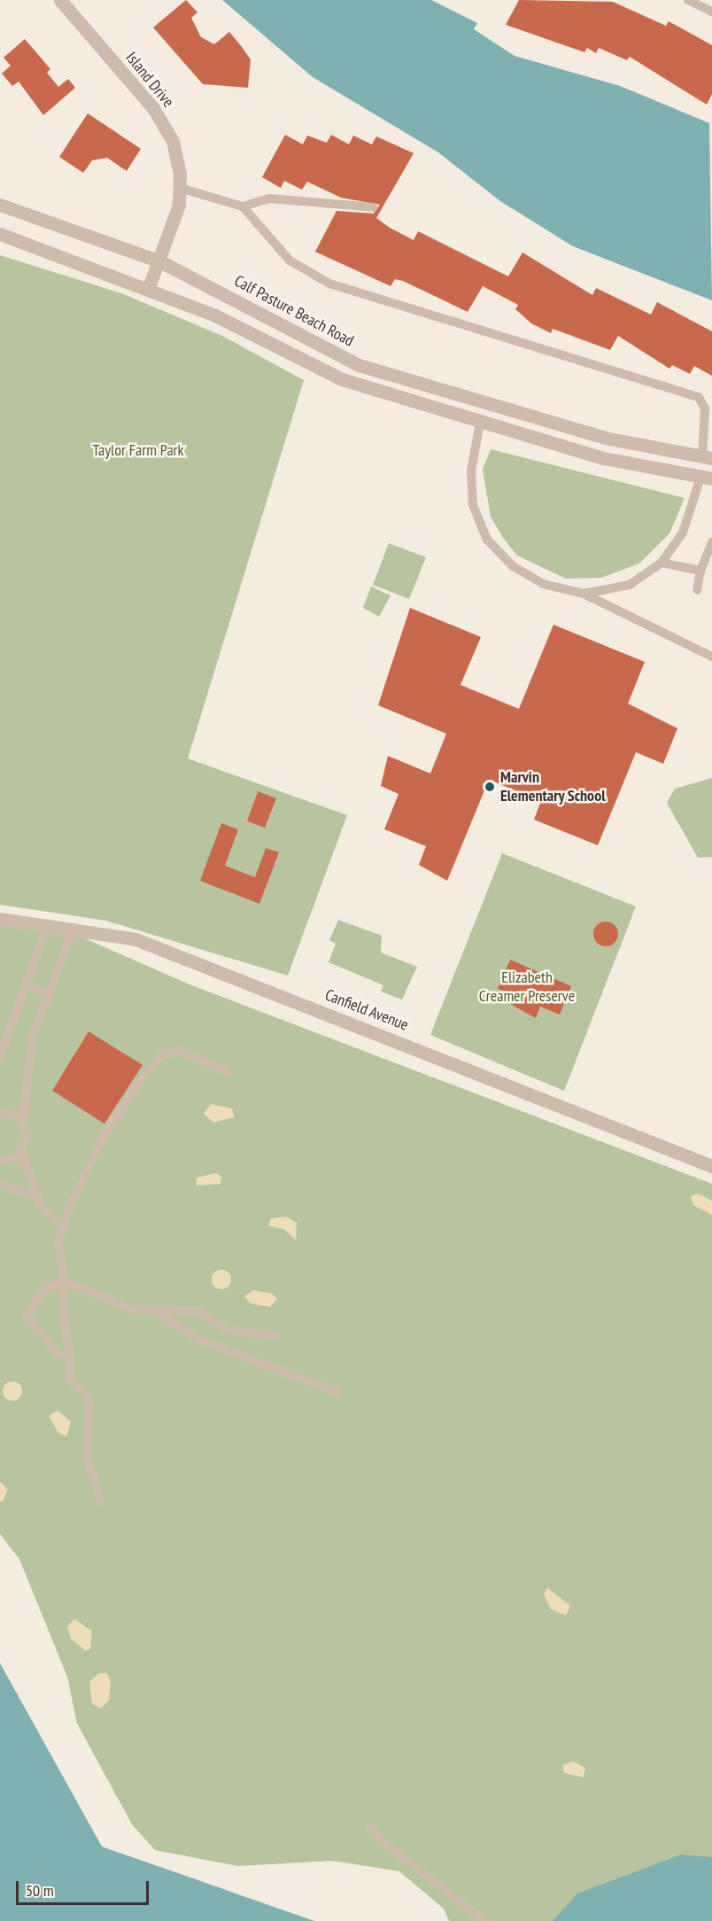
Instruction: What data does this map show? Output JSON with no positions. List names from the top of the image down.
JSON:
{
  "streets": {
    "street": ["Island Drive", "Calf Pasture Beach Road", "Canfield Avenue"]
  },
  "crossings": [
    ["Island Drive", "Calf Pasture Beach Road"]
  ],
  "parks": ["Taylor Farm Park", "Elizabeth Creamer Preserve"],
  "places": ["Marvin Elementary School"],
  "scale_bar": "50 m"
}
